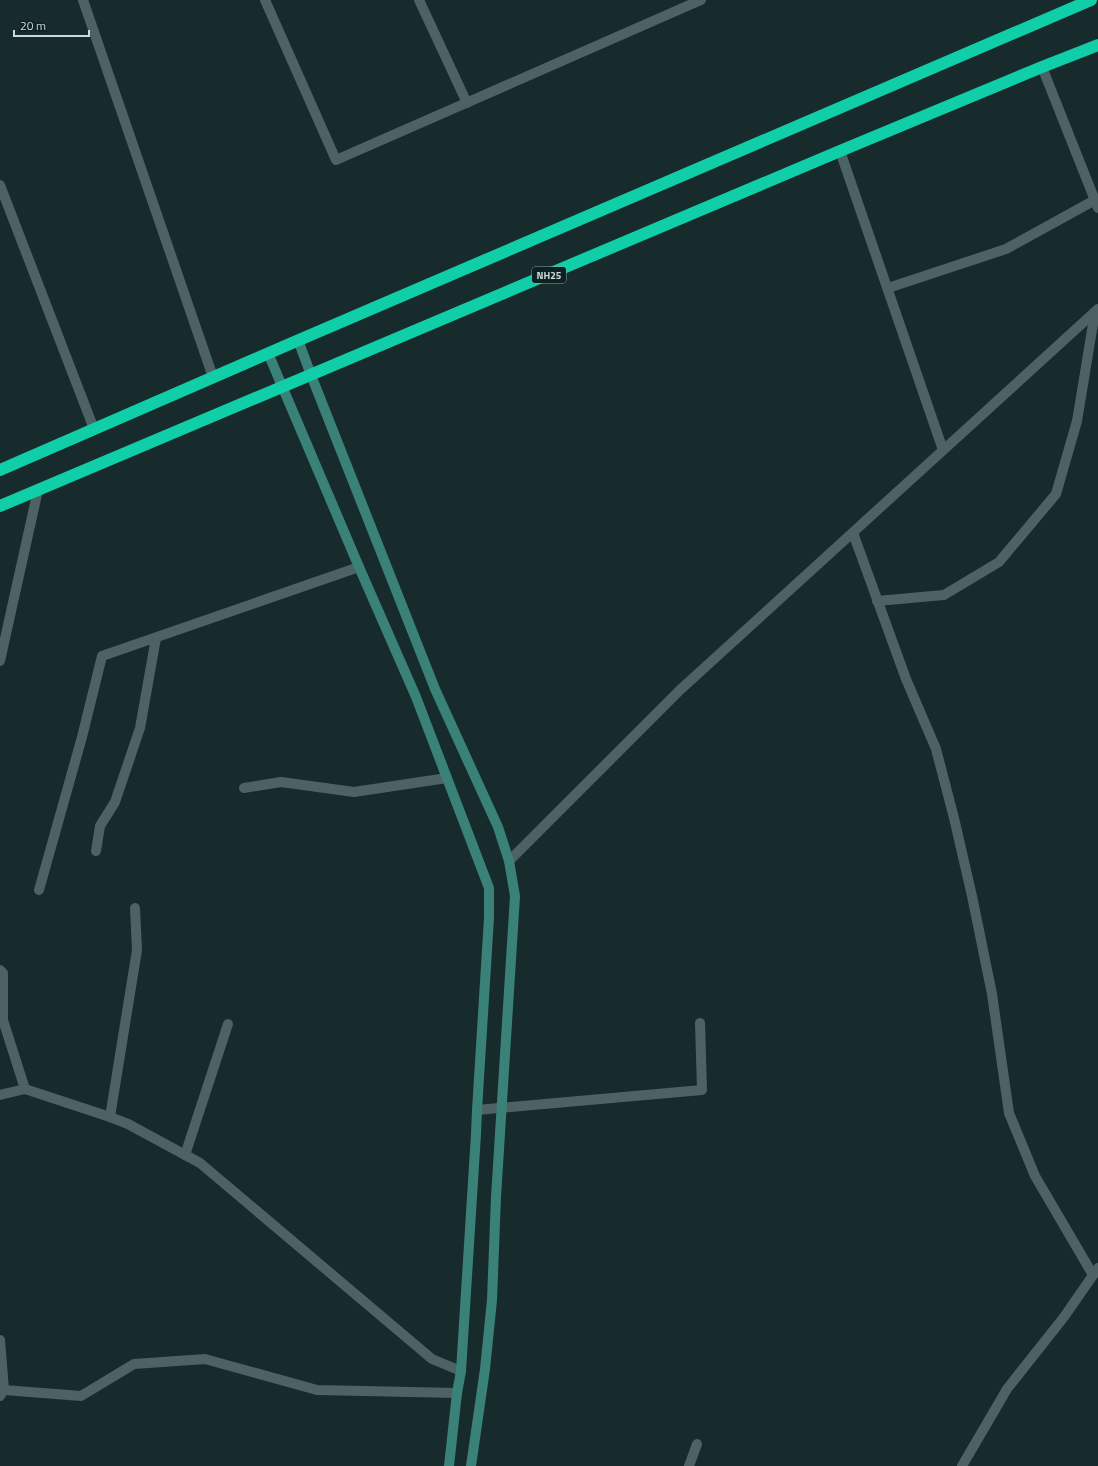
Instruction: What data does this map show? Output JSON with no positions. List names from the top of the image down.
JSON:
{
  "streets": {
    "highway": ["NH25"]
  },
  "scale_bar": "20 m"
}
